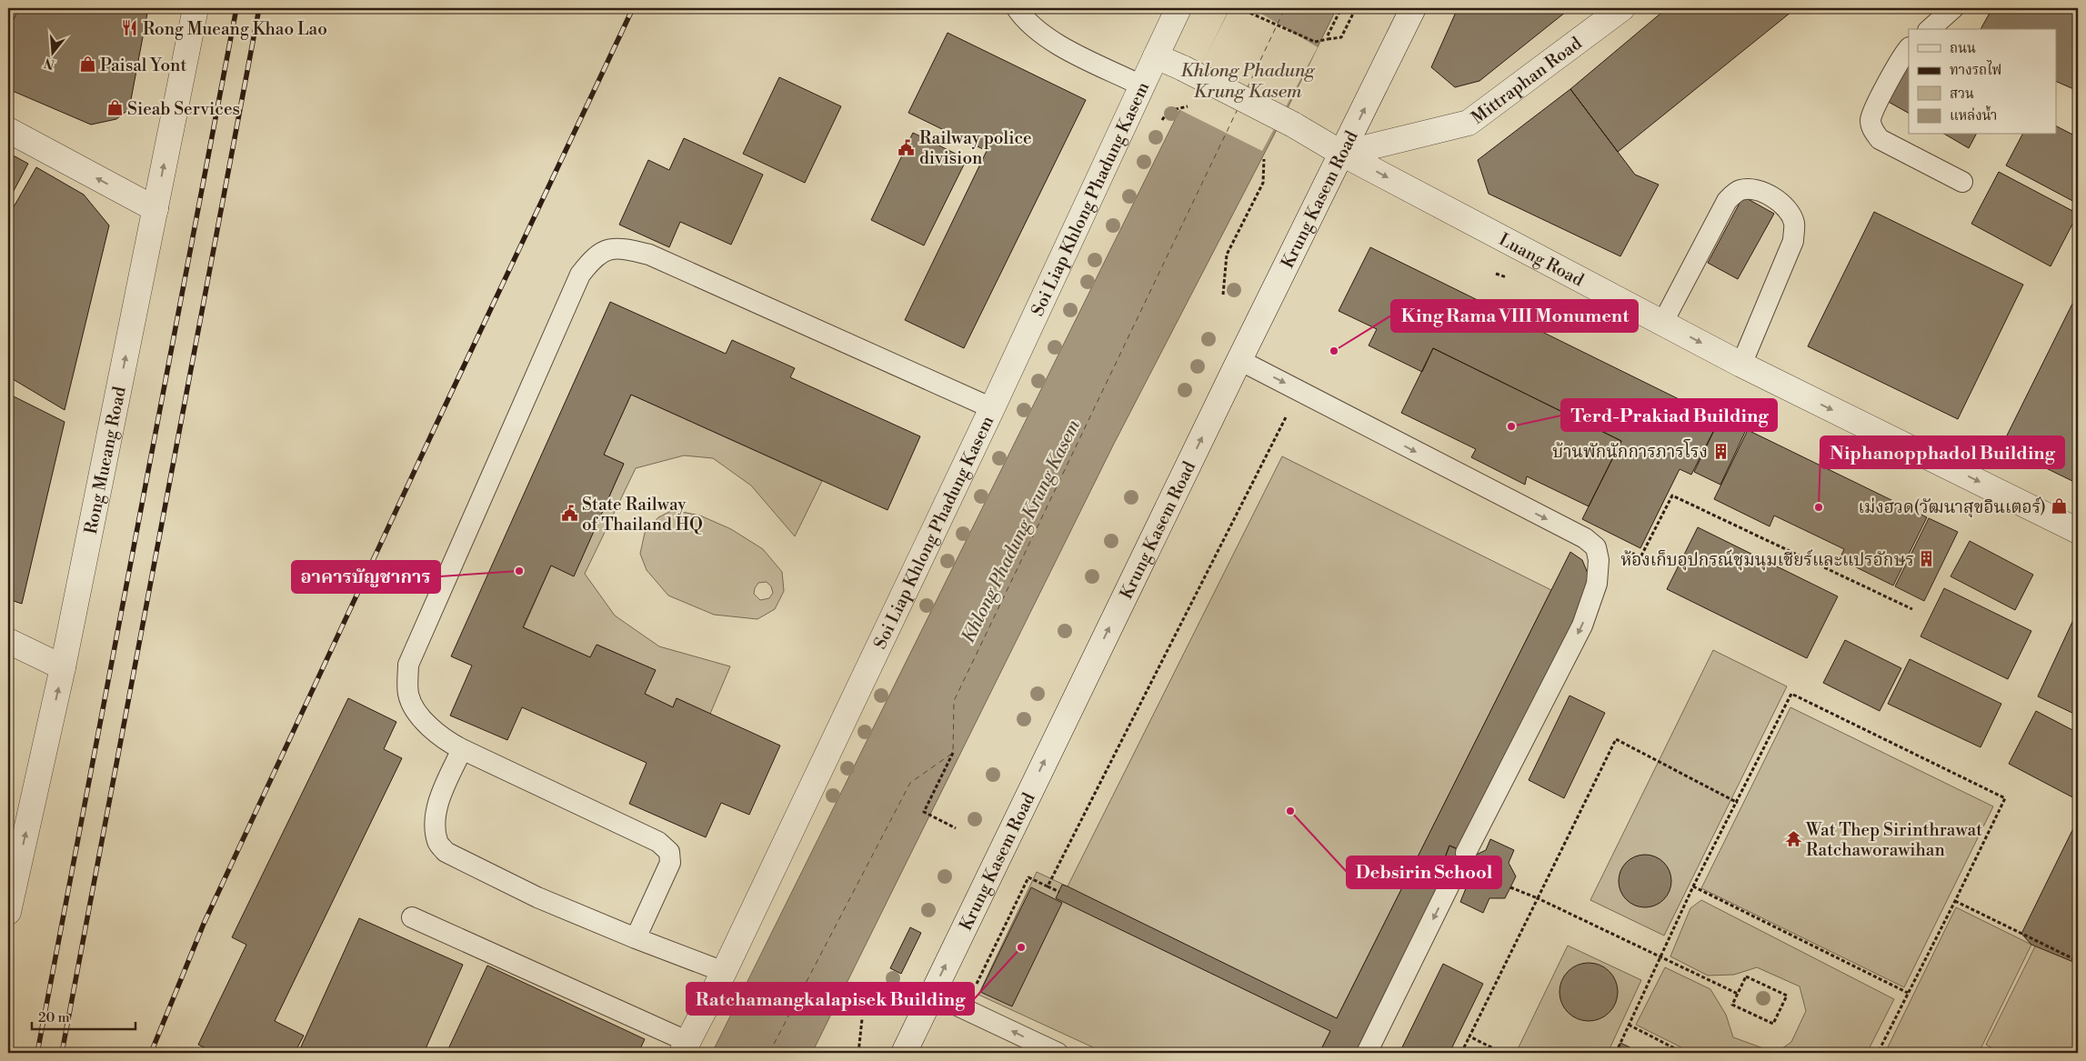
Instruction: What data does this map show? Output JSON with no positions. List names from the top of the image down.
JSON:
{
  "streets": {
    "street": [
      "Mittraphan Road",
      "Soi Liap Khlong Phadung Kasem",
      "Krung Kasem Road",
      "Luang Road",
      "Rong Mueang Road"
    ]
  },
  "crossings": [
    ["Mittraphan Road", "Krung Kasem Road"],
    ["Mittraphan Road", "Luang Road"],
    ["Soi Liap Khlong Phadung Kasem", "Luang Road"],
    ["Krung Kasem Road", "Luang Road"]
  ],
  "one_way": ["Krung Kasem Road", "Luang Road", "Rong Mueang Road"],
  "water": ["Khlong Phadung Krung Kasem"],
  "places": {
    "restaurant": ["Rong Mueang Khao Lao"],
    "shop": ["Paisal Yont", "Sieab Services", "เม่งฮวด(วัฒนาสุขอินเตอร์)"],
    "public building": ["Railway police division", "State Railway of Thailand HQ"],
    "other": [
      "King Rama VIII Monument",
      "Terd-Prakiad Building",
      "Niphanopphadol Building",
      "อาคารบัญชาการ",
      "Debsirin School",
      "Ratchamangkalapisek Building"
    ],
    "building": ["บ้านพักนักการภารโรง", "ห้องเก็บอุปกรณ์ชุมนุมเชียร์และแปรอักษร"],
    "temple": ["Wat Thep Sirinthrawat Ratchaworawihan"]
  },
  "legend": [
    "ถนน",
    "ทางรถไฟ",
    "สวน",
    "แหล่งน้ำ"
  ],
  "scale_bar": "20 m",
  "north": "bottom"
}
